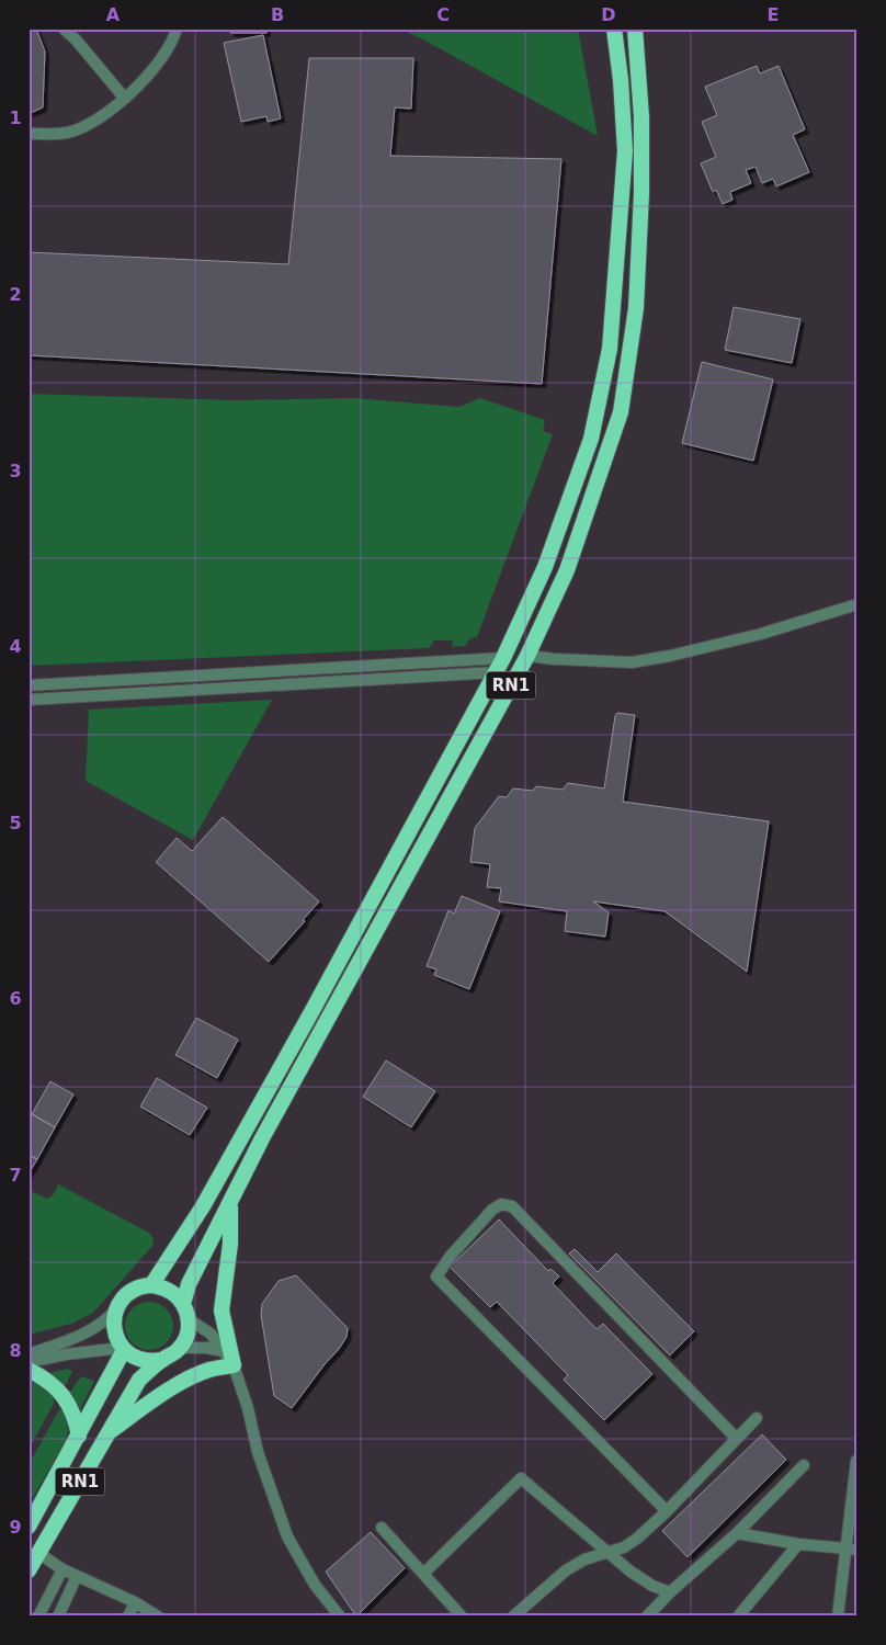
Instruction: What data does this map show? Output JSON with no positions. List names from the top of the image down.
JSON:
{
  "streets": {
    "highway": ["RN1"]
  },
  "grid": {
    "columns": [
      "A",
      "B",
      "C",
      "D",
      "E"
    ],
    "rows": [
      "1",
      "2",
      "3",
      "4",
      "5",
      "6",
      "7",
      "8",
      "9"
    ]
  }
}
